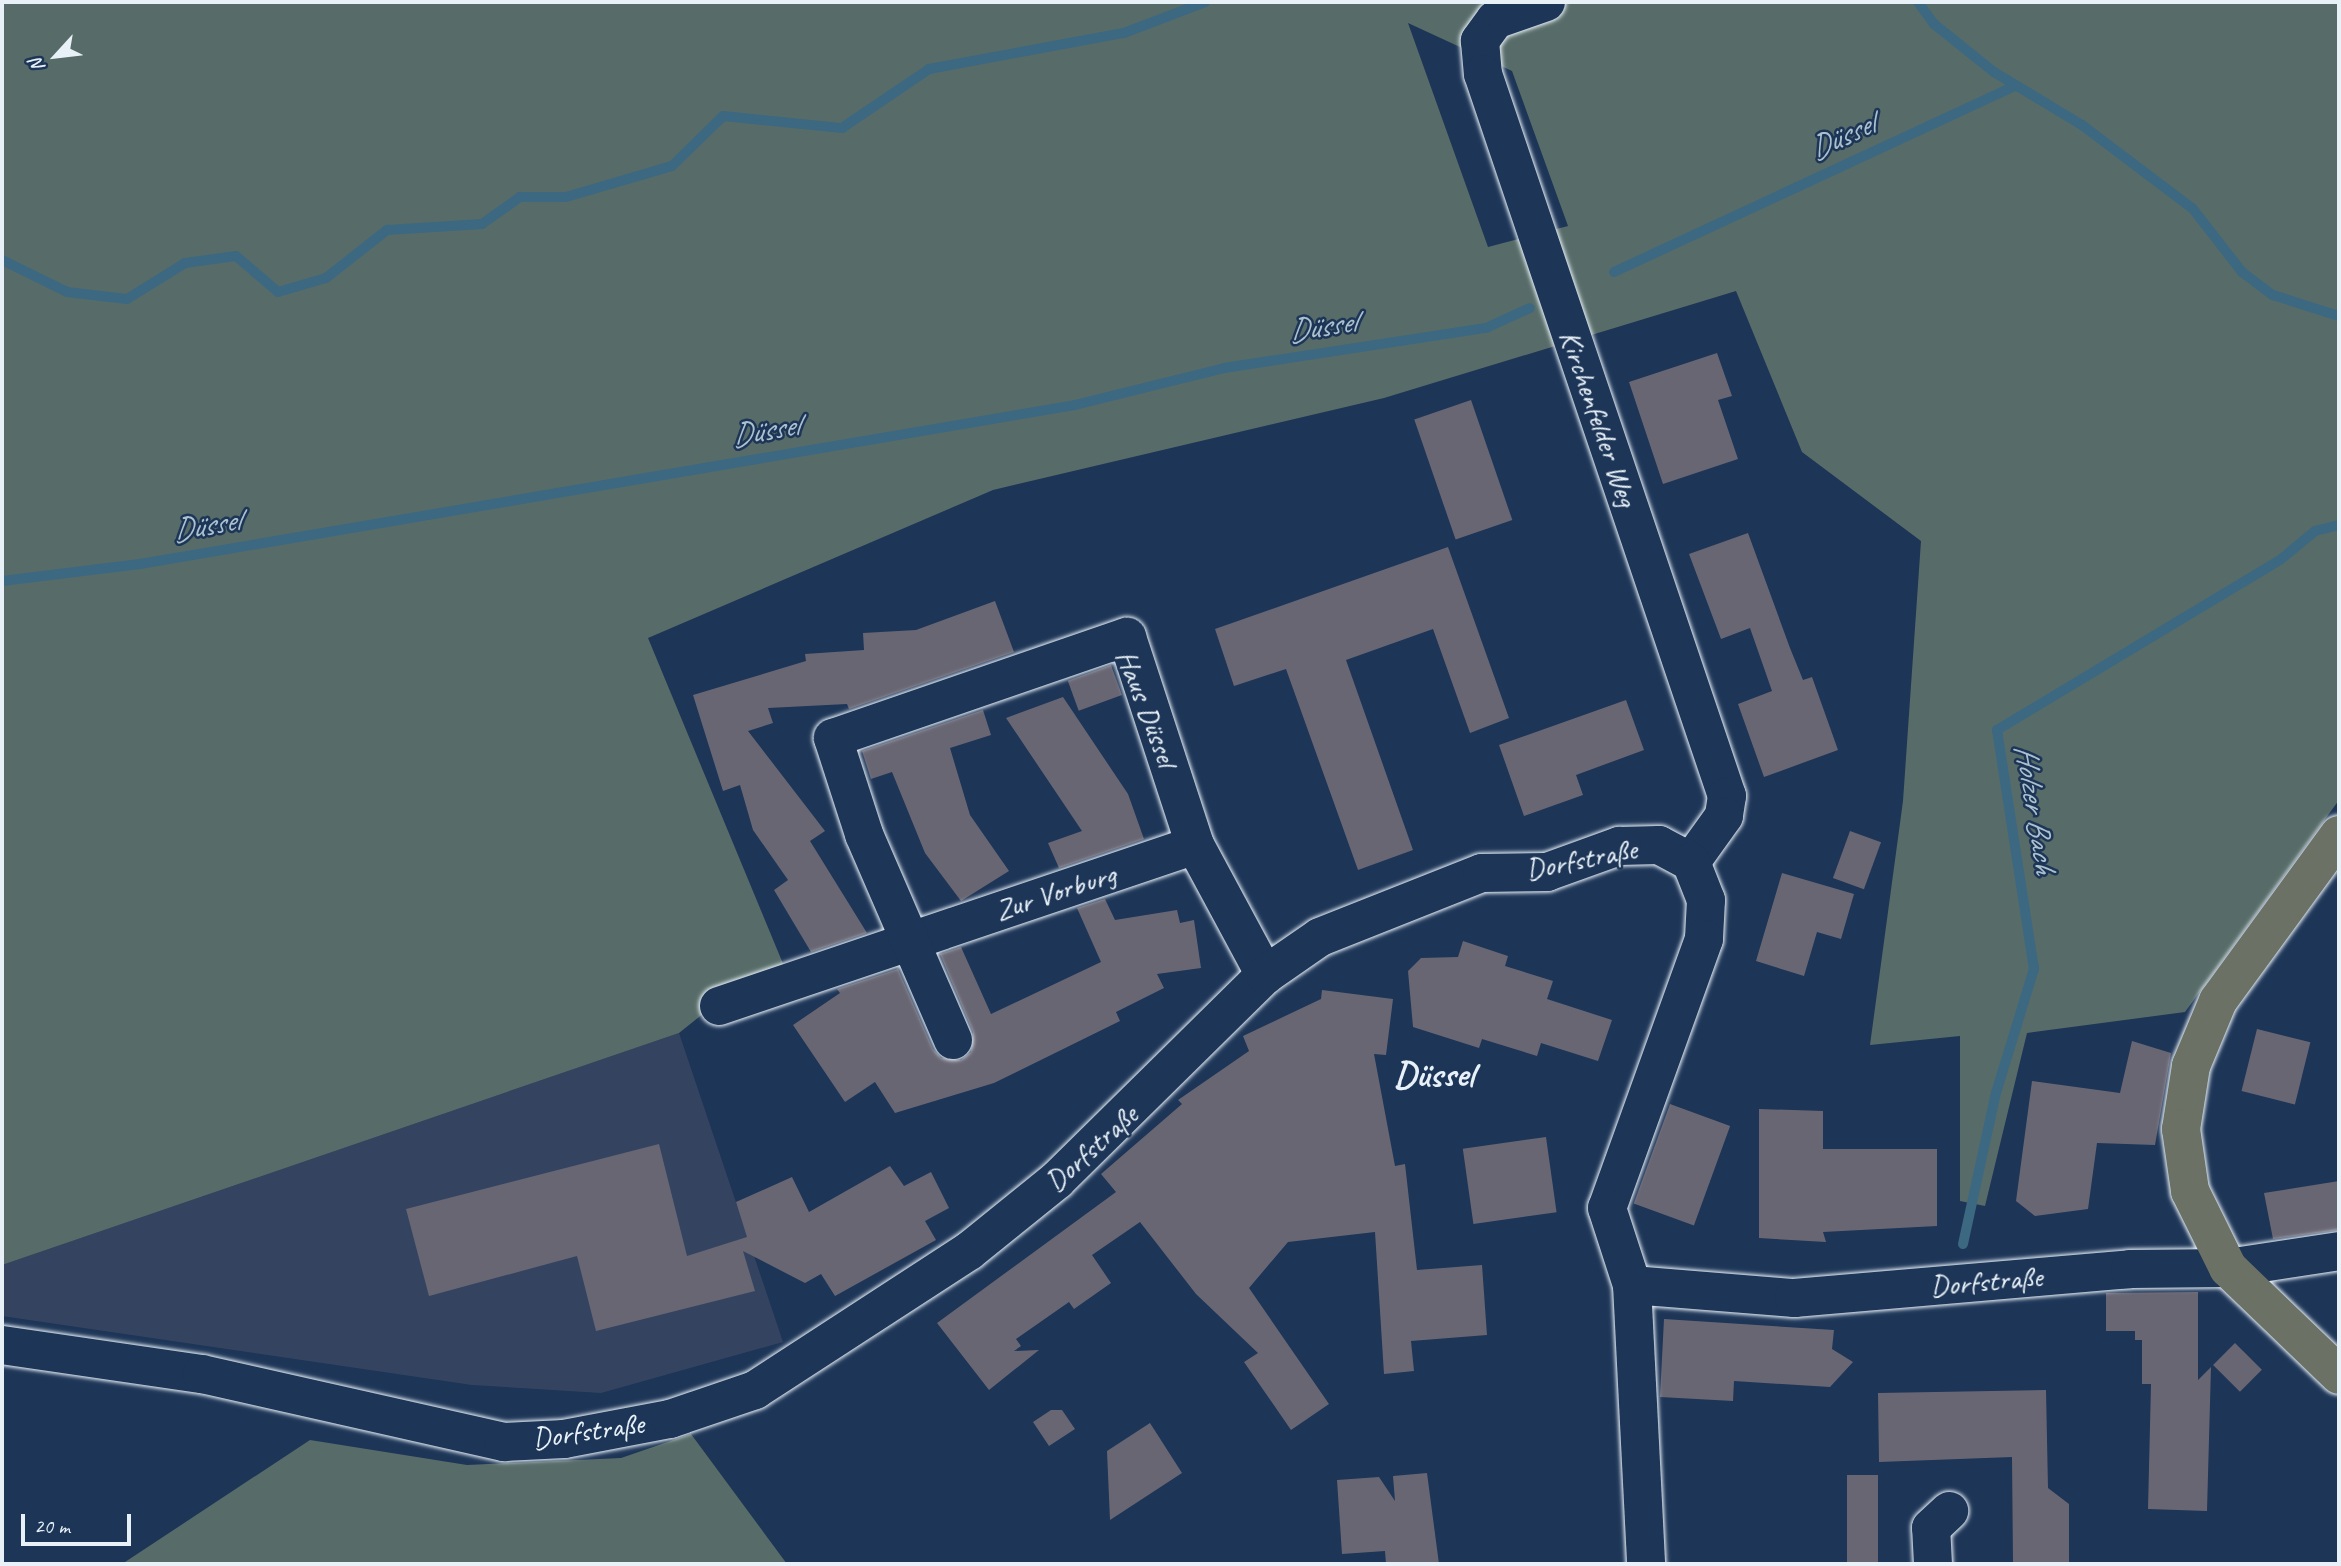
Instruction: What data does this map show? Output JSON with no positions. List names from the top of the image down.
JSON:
{
  "streets": {
    "street": [
      "Kirchenfelder Weg",
      "Haus Düssel",
      "Dorfstraße",
      "Zur Vorburg"
    ]
  },
  "crossings": [
    ["Kirchenfelder Weg", "Dorfstraße"],
    ["Haus Düssel", "Dorfstraße"],
    ["Haus Düssel", "Zur Vorburg"]
  ],
  "districts": ["Düssel"],
  "water": ["Düssel", "Holzer Bach"],
  "scale_bar": "20 m",
  "north": "bottom left"
}
